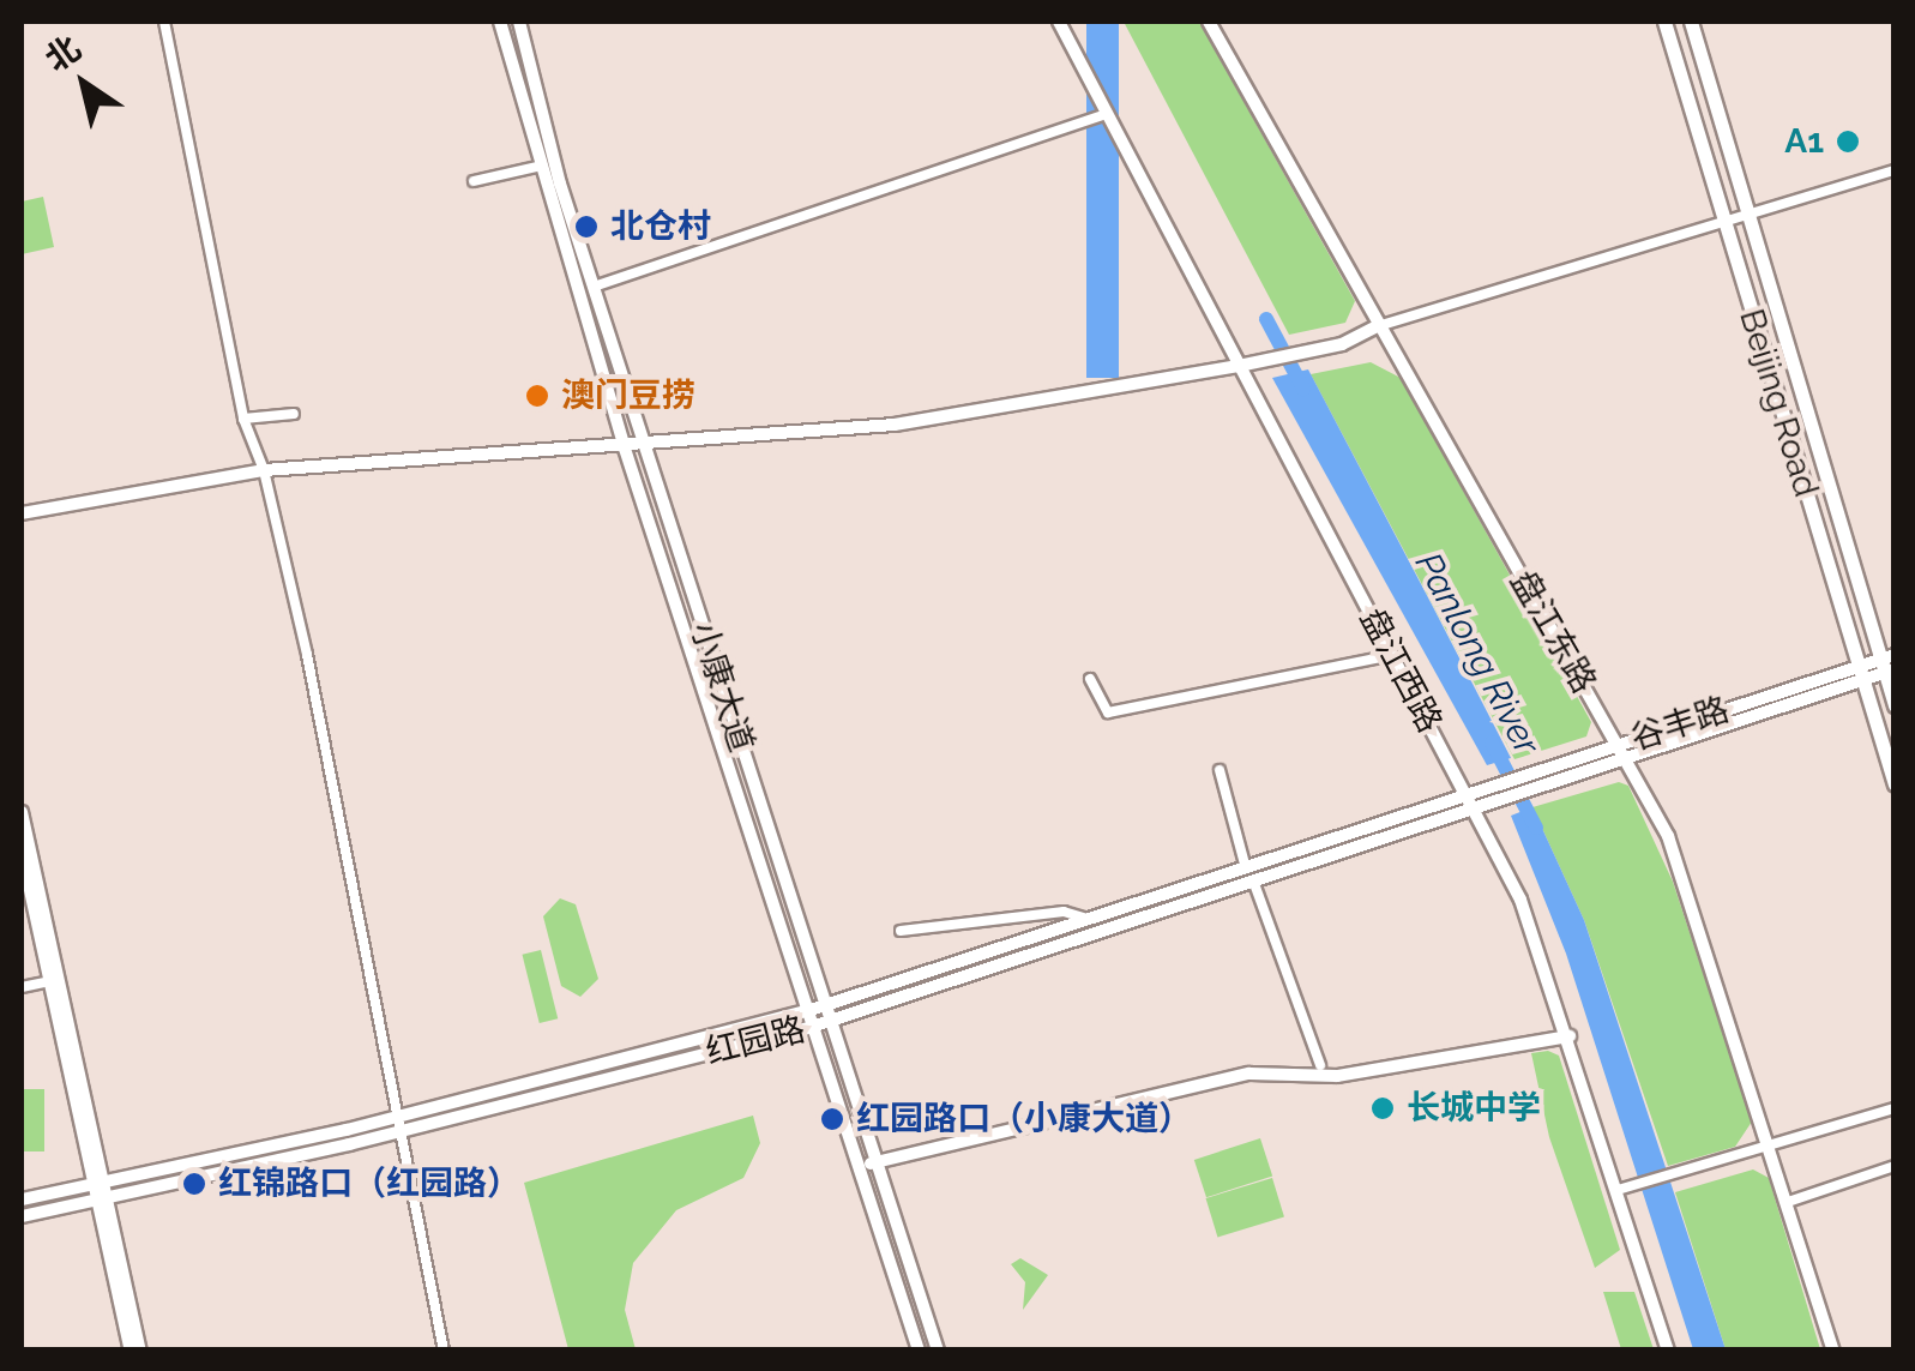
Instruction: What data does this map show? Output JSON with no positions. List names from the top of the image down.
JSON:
{
  "streets": {
    "main road": [
      "Beijing Road",
      "盘江东路",
      "盘江西路",
      "小康大道",
      "谷丰路",
      "红园路"
    ]
  },
  "crossings": [
    ["Beijing Road", "谷丰路"],
    ["盘江东路", "谷丰路"],
    ["盘江西路", "谷丰路"],
    ["盘江西路", "红园路"],
    ["小康大道", "红园路"],
    ["谷丰路", "红园路"]
  ],
  "water": ["Panlong River"],
  "places": [
    "A1",
    "北仓村",
    "澳门豆捞",
    "长城中学",
    "红园路口（小康大道）",
    "红锦路口（红园路）"
  ],
  "north": "top left"
}
